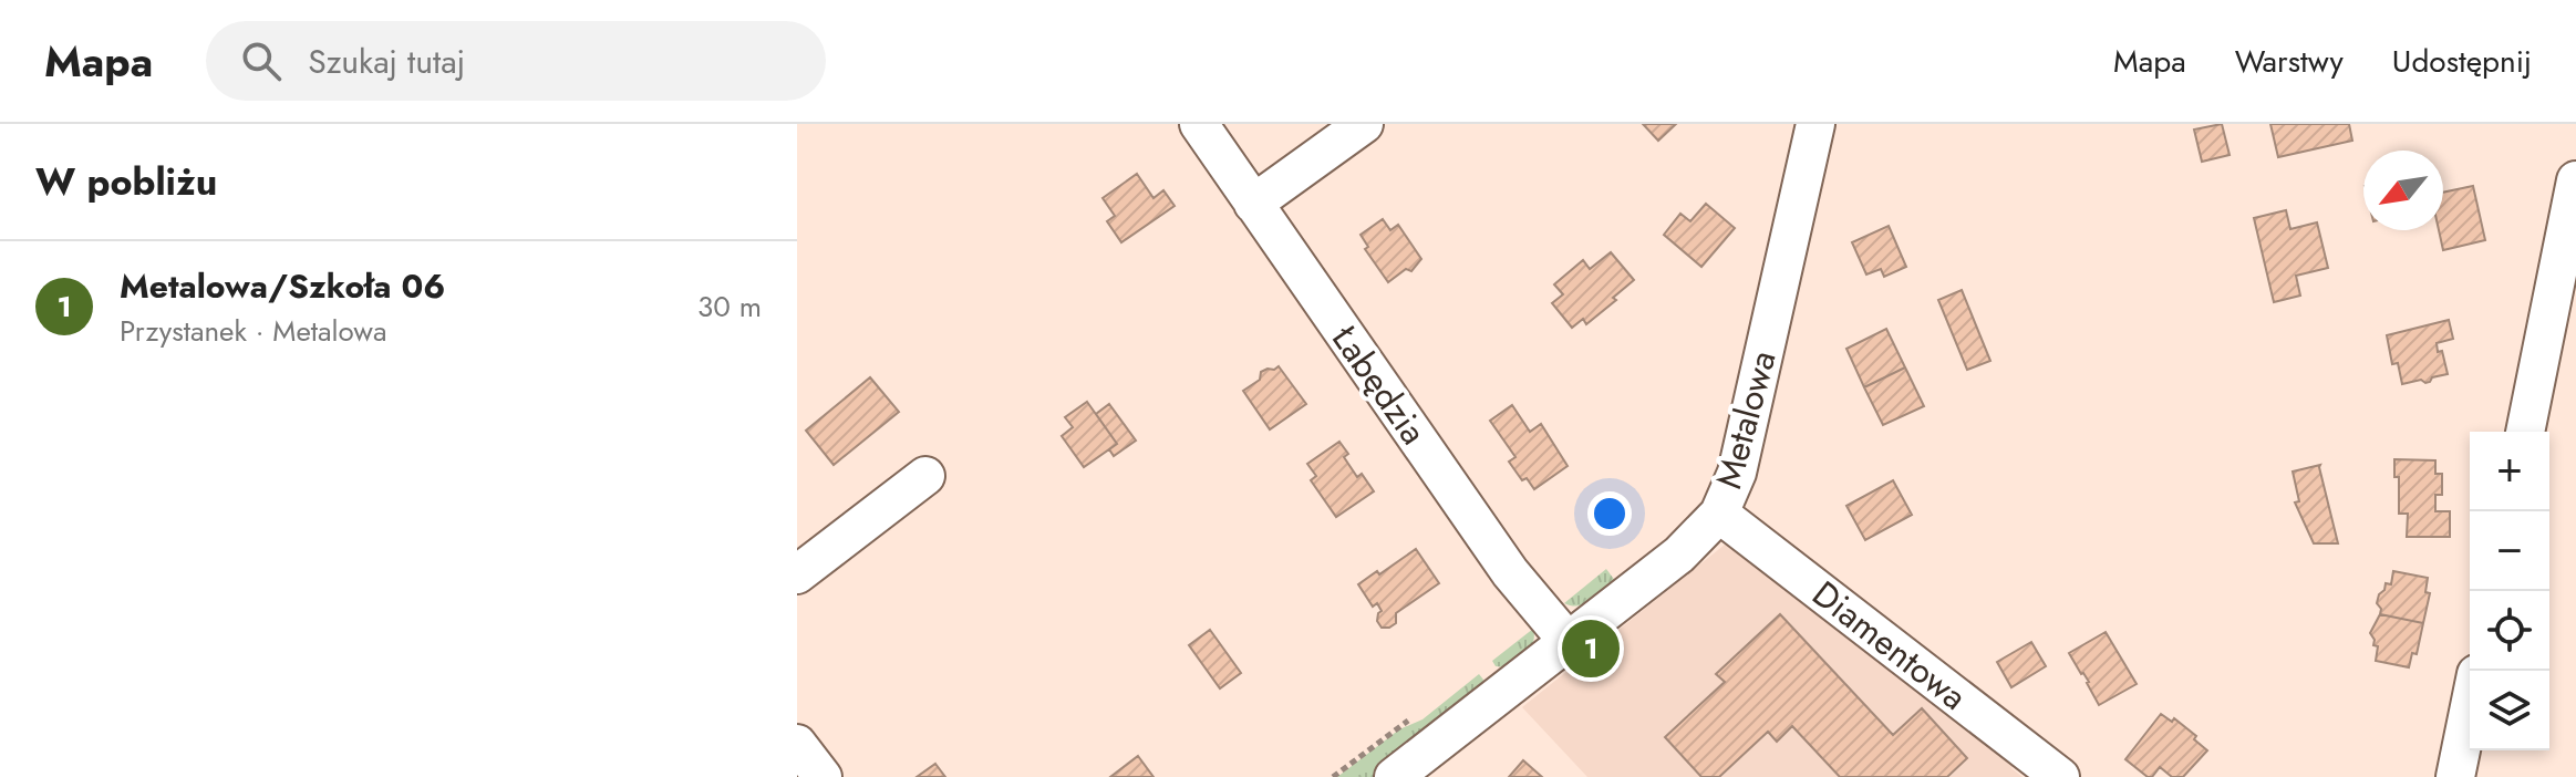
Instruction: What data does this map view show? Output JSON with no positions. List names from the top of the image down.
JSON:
{
  "streets": {
    "street": ["Łabędzia", "Metalowa", "Diamentowa"]
  },
  "crossings": [
    ["Łabędzia", "Metalowa"],
    ["Metalowa", "Diamentowa"]
  ],
  "north": "bottom left",
  "page": {
    "header": "Mapa",
    "search": "Szukaj tutaj",
    "nav": ["Mapa", "Warstwy", "Udostępnij"],
    "heading": "W pobliżu",
    "list": [
      {
        "mark": "1",
        "name": "Metalowa/Szkoła 06",
        "note": "Przystanek · Metalowa",
        "value": "30 m"
      }
    ],
    "map_buttons": ["+", "−"],
    "pins": "1"
  }
}
